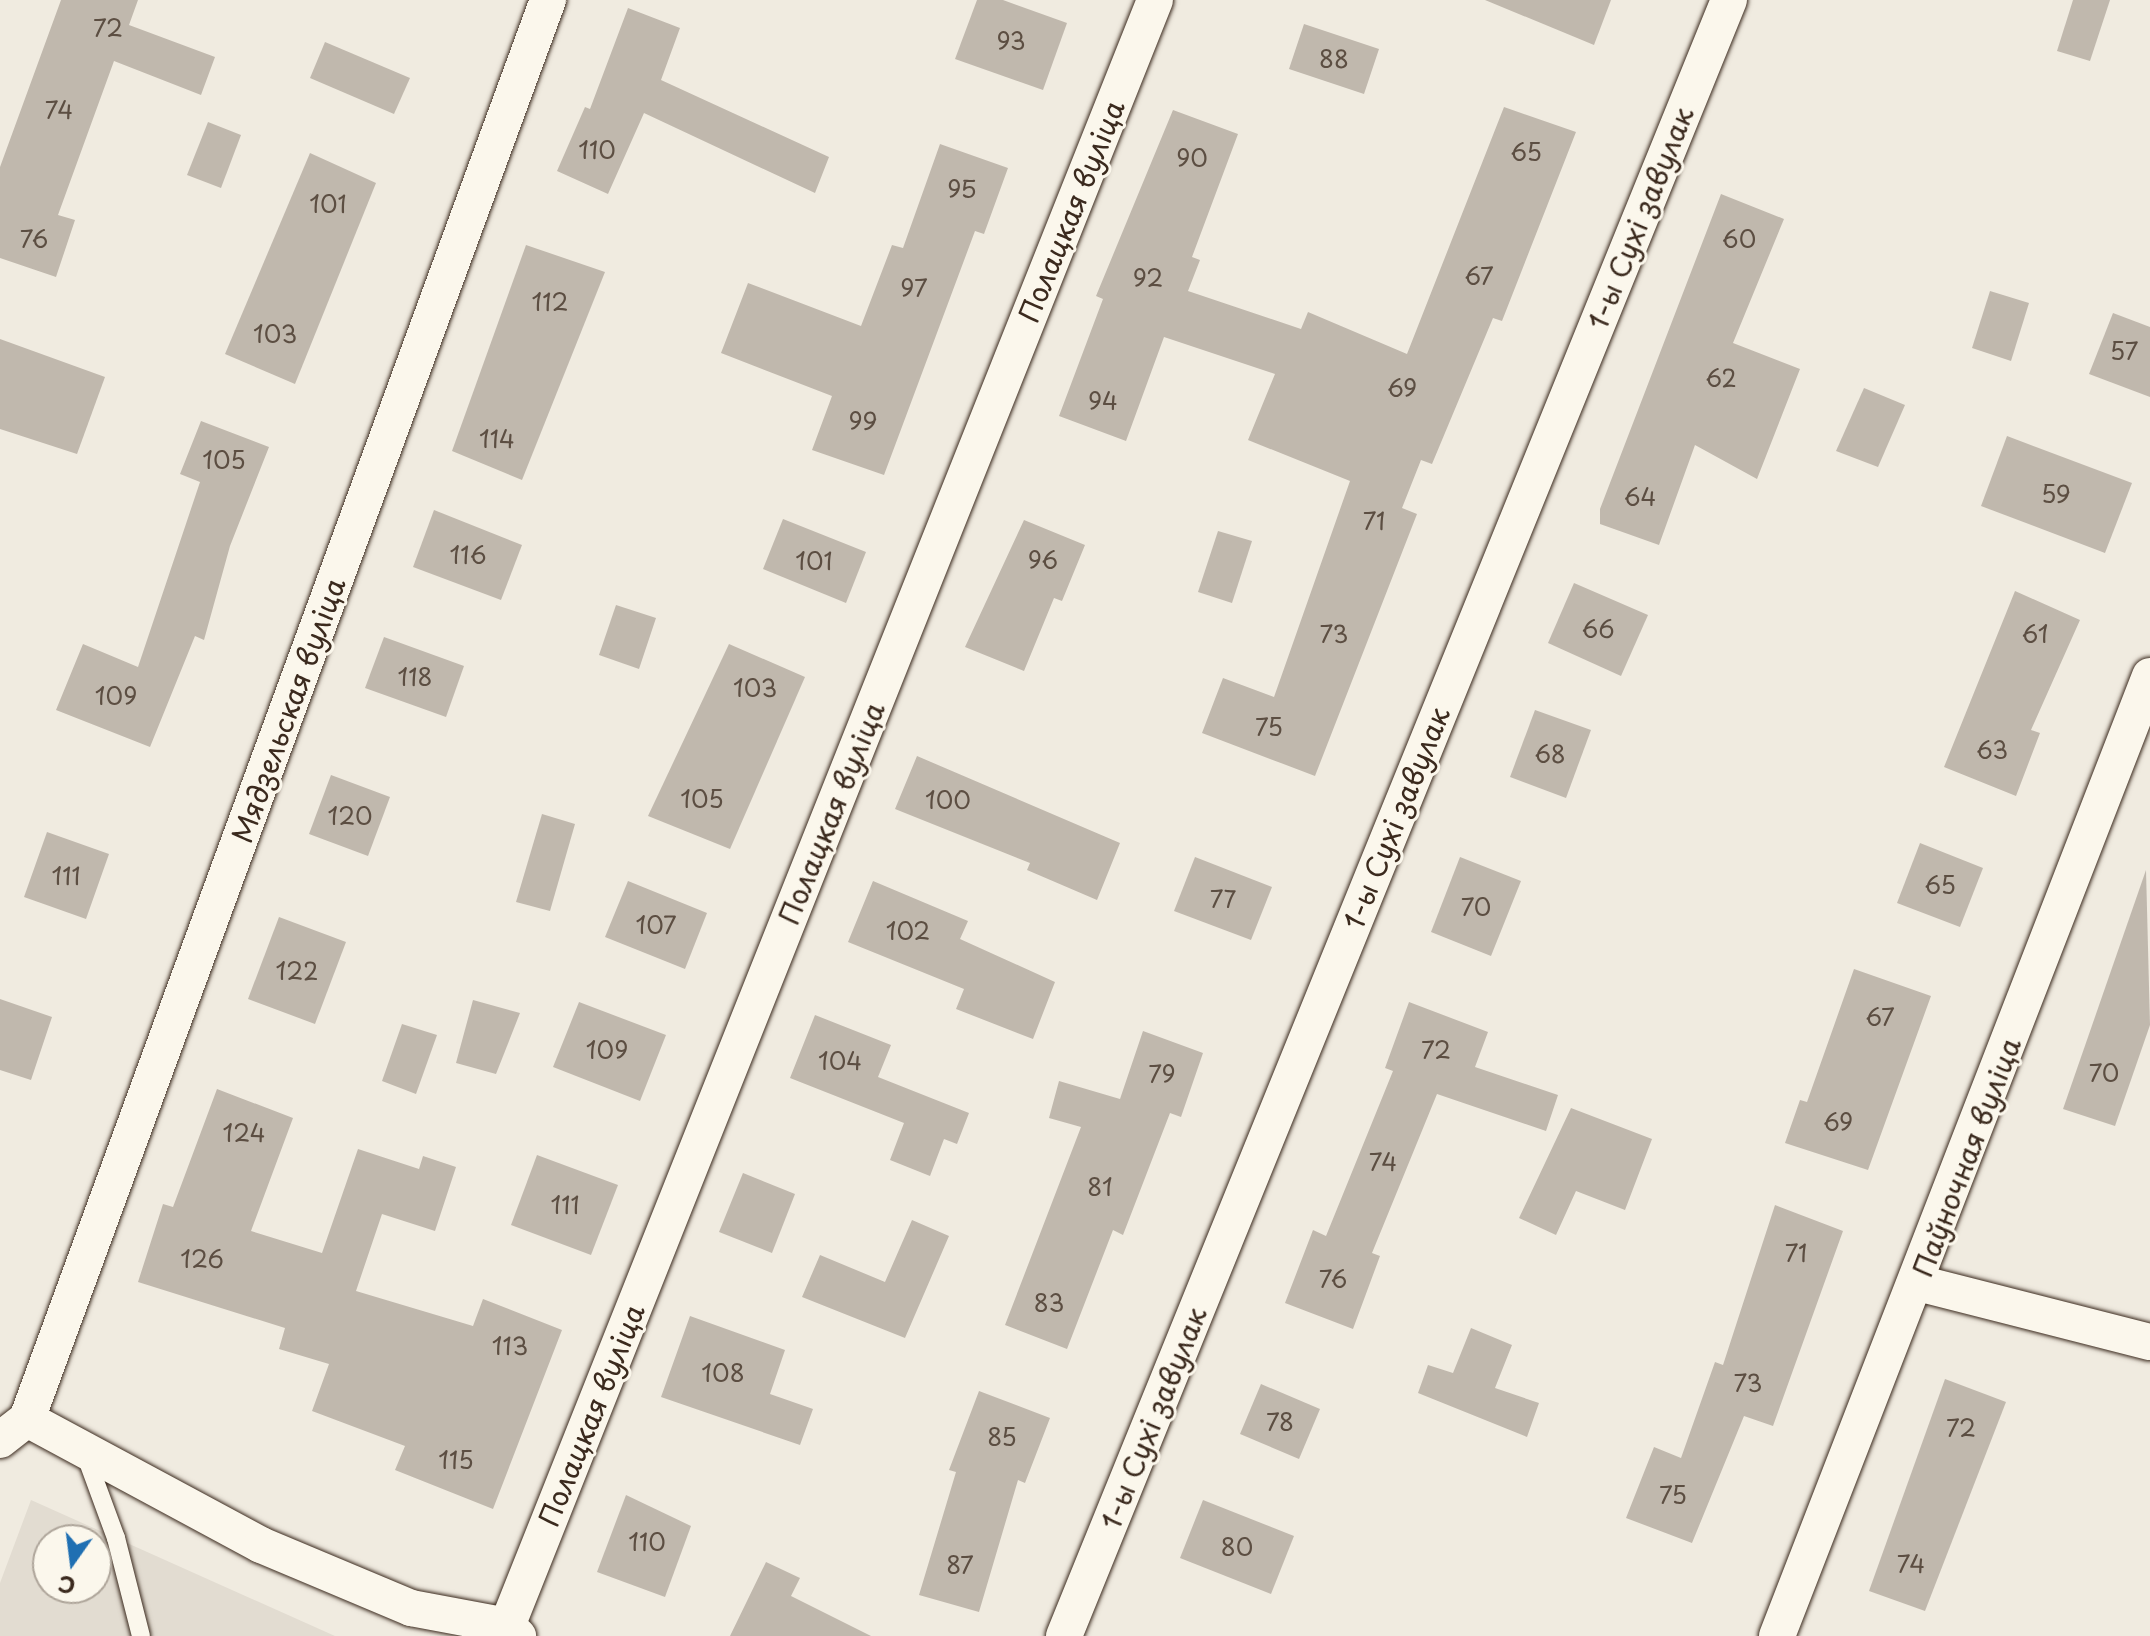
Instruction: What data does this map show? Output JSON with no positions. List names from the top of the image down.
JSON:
{
  "streets": {
    "street": [
      "Полацкая вуліца",
      "1-ы Сухі завулак",
      "Мядзельская вуліца",
      "Паўночная вуліца"
    ]
  },
  "house_numbers": [
    "72",
    "93",
    "88",
    "74",
    "110",
    "65",
    "90",
    "95",
    "101",
    "76",
    "60",
    "67",
    "92",
    "97",
    "112",
    "103",
    "57",
    "62",
    "69",
    "94",
    "99",
    "114",
    "105",
    "59",
    "64",
    "71",
    "116",
    "96",
    "101",
    "66",
    "73",
    "61",
    "118",
    "103",
    "109",
    "75",
    "63",
    "68",
    "105",
    "100",
    "120",
    "111",
    "65",
    "77",
    "70",
    "107",
    "102",
    "122",
    "67",
    "109",
    "72",
    "104",
    "70",
    "79",
    "69",
    "124",
    "74",
    "81",
    "111",
    "71",
    "126",
    "76",
    "83",
    "113",
    "108",
    "73",
    "78",
    "72",
    "85",
    "115",
    "75",
    "110",
    "80",
    "74",
    "87"
  ],
  "north": "bottom"
}
